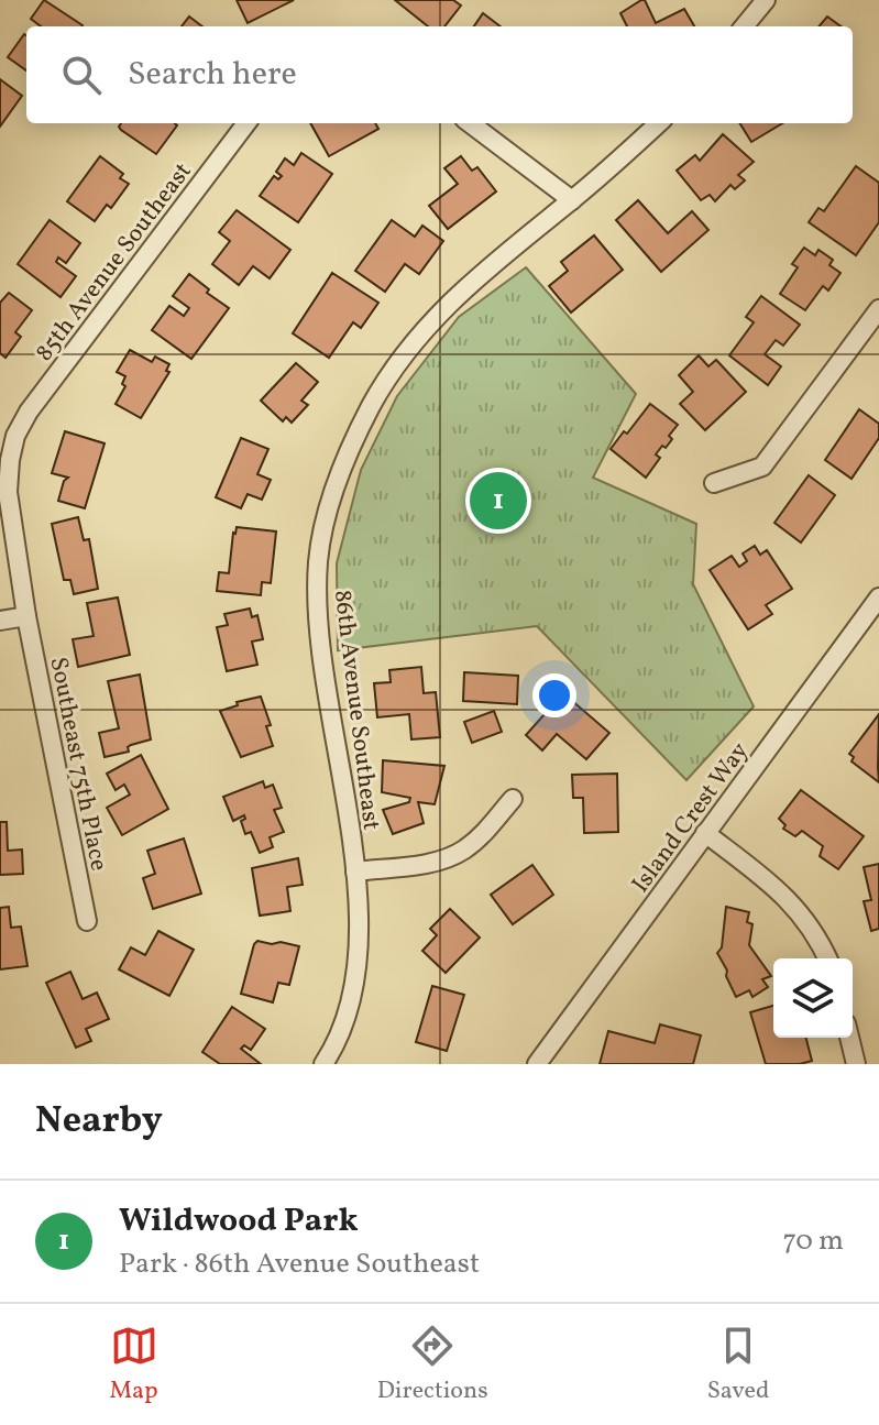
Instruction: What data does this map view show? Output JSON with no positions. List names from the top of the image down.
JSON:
{
  "streets": {
    "street": [
      "85th Avenue Southeast",
      "86th Avenue Southeast",
      "Southeast 75th Place",
      "Island Crest Way"
    ]
  },
  "crossings": [
    ["85th Avenue Southeast", "Southeast 75th Place"]
  ],
  "page": {
    "search": "Search here",
    "pins": "1",
    "heading": "Nearby",
    "list": [
      {
        "mark": "1",
        "name": "Wildwood Park",
        "note": "Park · 86th Avenue Southeast",
        "value": "70 m"
      }
    ],
    "nav": ["Map", "Directions", "Saved"]
  }
}
